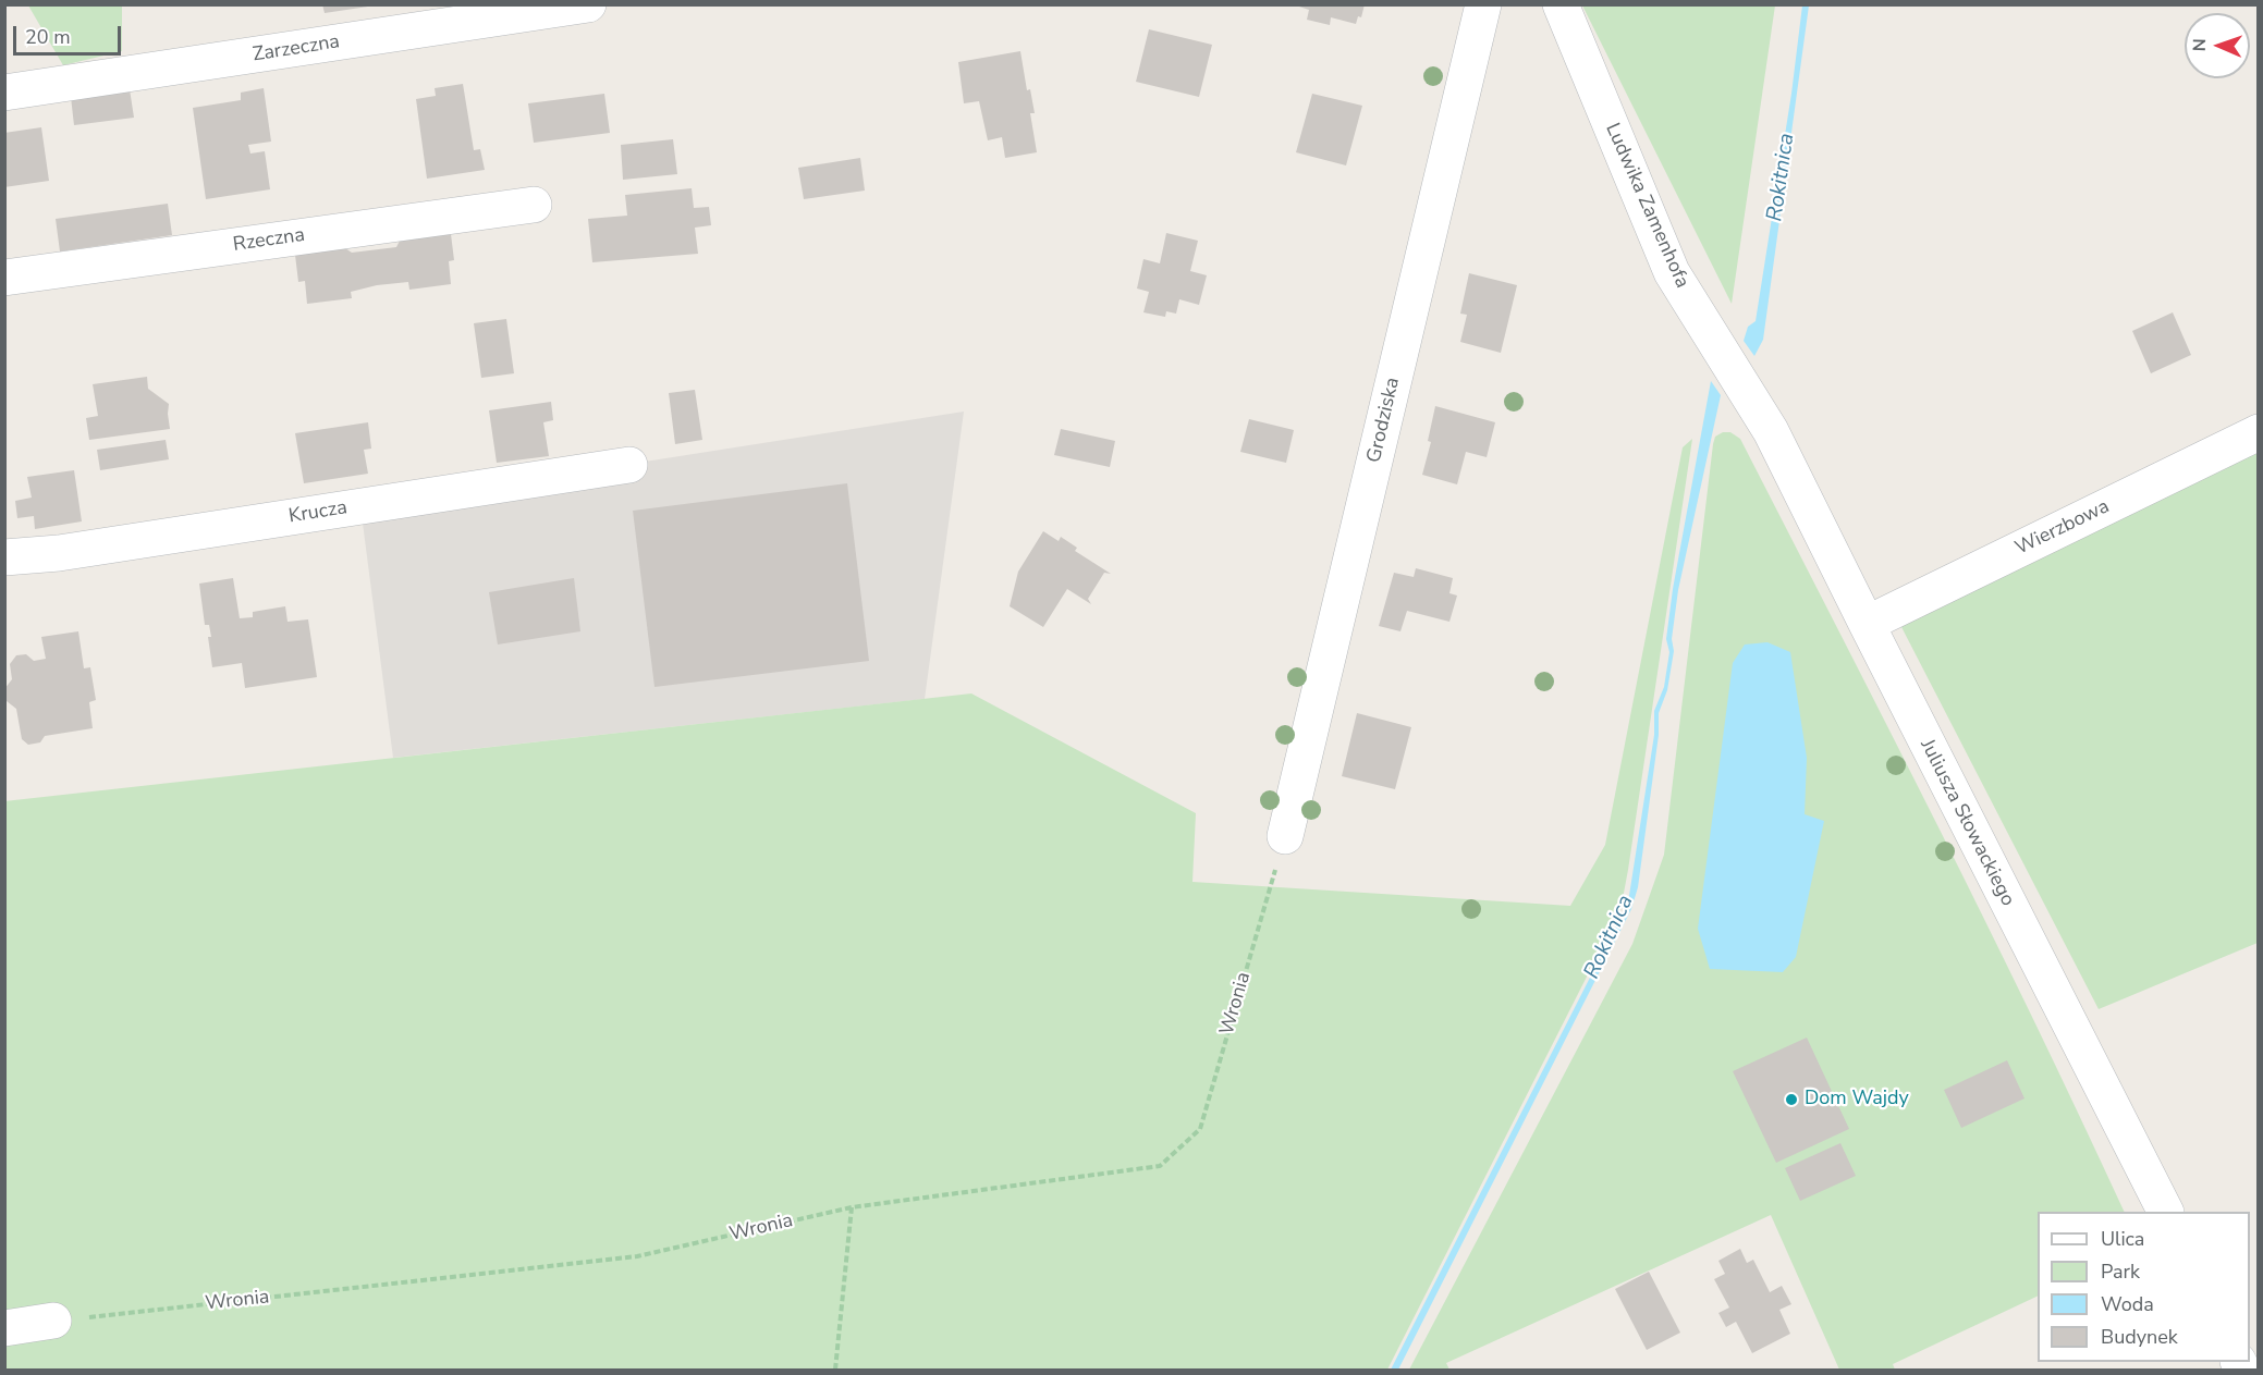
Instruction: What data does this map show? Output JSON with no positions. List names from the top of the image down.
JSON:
{
  "streets": {
    "street": [
      "Zarzeczna",
      "Ludwika Zamenhofa",
      "Rzeczna",
      "Grodziska",
      "Krucza",
      "Wierzbowa",
      "Juliusza Słowackiego"
    ],
    "path": ["Wronia"]
  },
  "crossings": [
    ["Ludwika Zamenhofa", "Juliusza Słowackiego"],
    ["Grodziska", "Wronia"],
    ["Wierzbowa", "Juliusza Słowackiego"]
  ],
  "water": ["Rokitnica"],
  "places": ["Dom Wajdy"],
  "legend": [
    "Ulica",
    "Park",
    "Woda",
    "Budynek"
  ],
  "scale_bar": "20 m",
  "north": "left"
}
